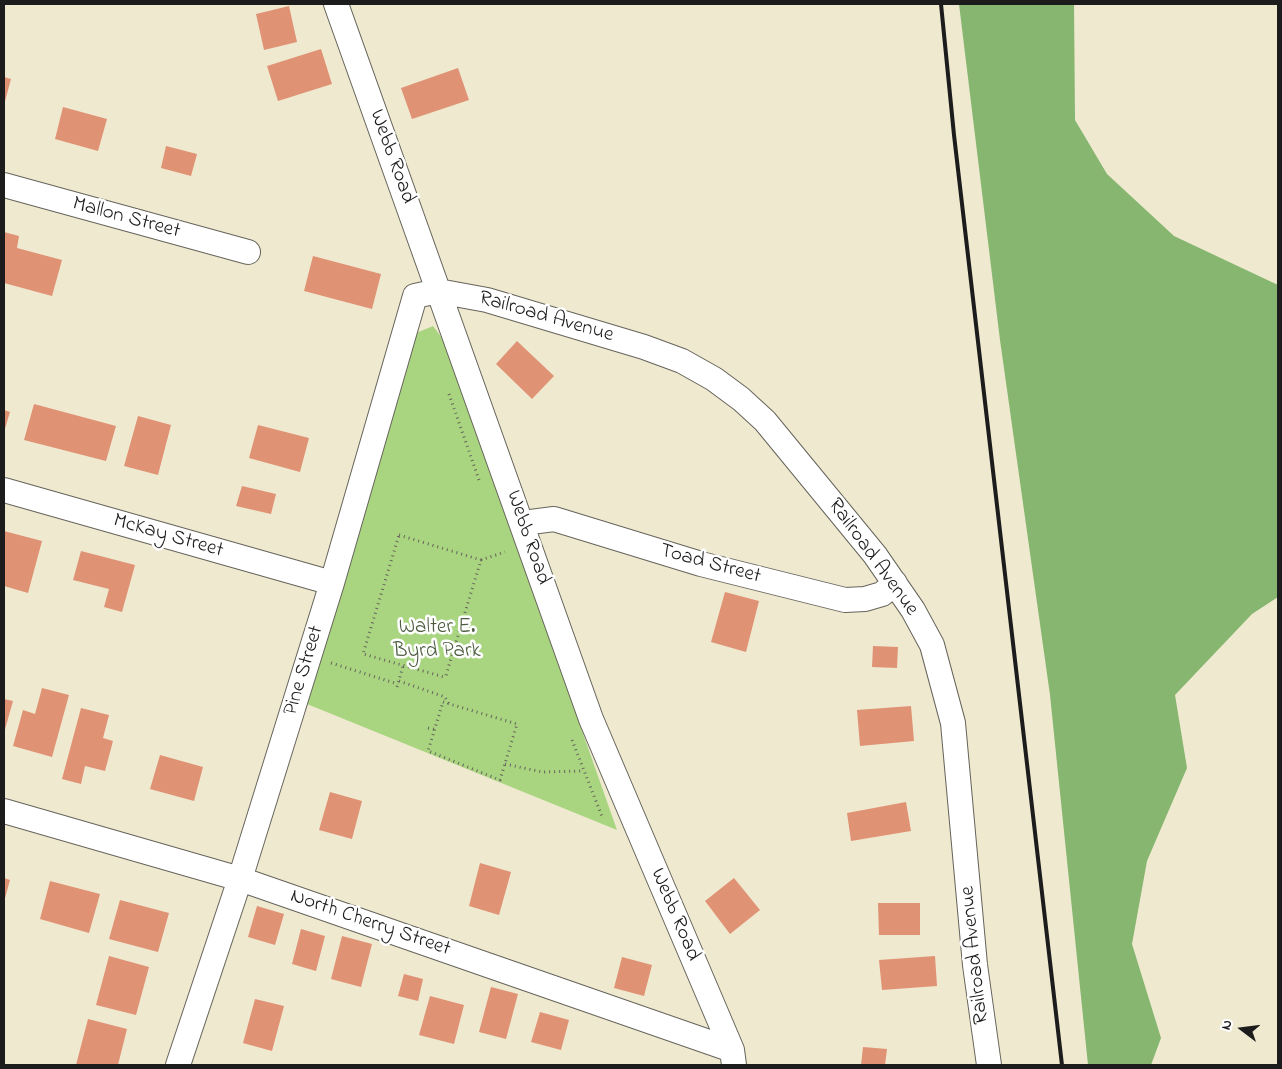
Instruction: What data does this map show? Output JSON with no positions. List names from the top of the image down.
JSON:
{
  "streets": {
    "street": [
      "Webb Road",
      "Mallon Street",
      "Railroad Avenue",
      "McKay Street",
      "Toad Street",
      "Pine Street",
      "North Cherry Street"
    ]
  },
  "crossings": [
    ["Webb Road", "Railroad Avenue"],
    ["Webb Road", "Toad Street"],
    ["Webb Road", "Pine Street"],
    ["Webb Road", "North Cherry Street"],
    ["Railroad Avenue", "Toad Street"],
    ["Railroad Avenue", "Pine Street"],
    ["McKay Street", "Pine Street"],
    ["Pine Street", "North Cherry Street"]
  ],
  "parks": ["Walter E. Byrd Park"],
  "north": "left"
}
